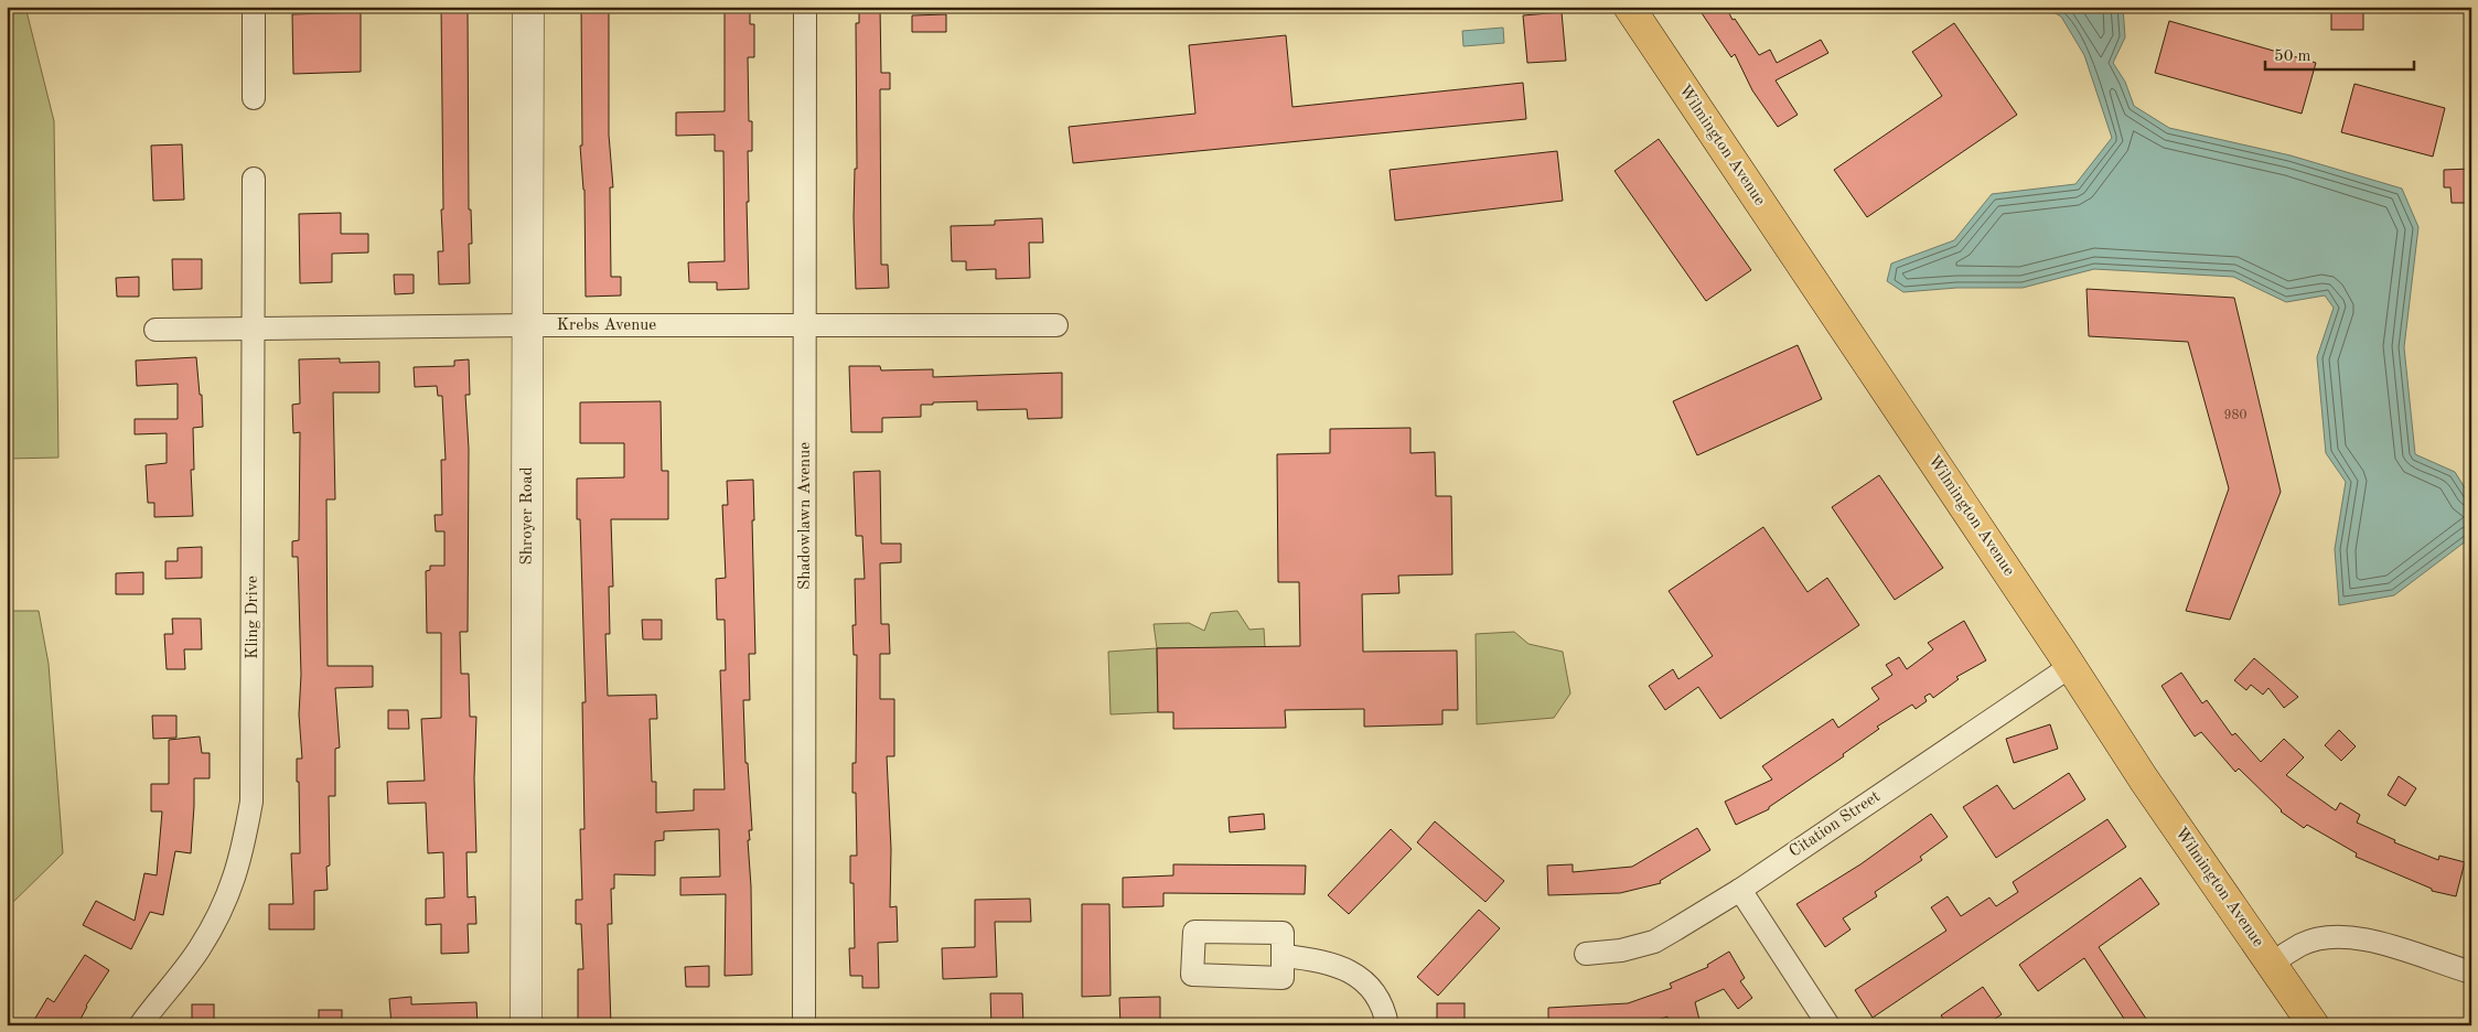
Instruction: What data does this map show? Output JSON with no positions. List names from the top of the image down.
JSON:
{
  "streets": {
    "main road": ["Wilmington Avenue", "Shroyer Road"],
    "street": [
      "Krebs Avenue",
      "Shadowlawn Avenue",
      "Kling Drive",
      "Citation Street"
    ]
  },
  "crossings": [
    ["Wilmington Avenue", "Citation Street"],
    ["Krebs Avenue", "Shroyer Road"],
    ["Krebs Avenue", "Shadowlawn Avenue"],
    ["Krebs Avenue", "Kling Drive"]
  ],
  "house_numbers": ["980"],
  "scale_bar": "50 m"
}
